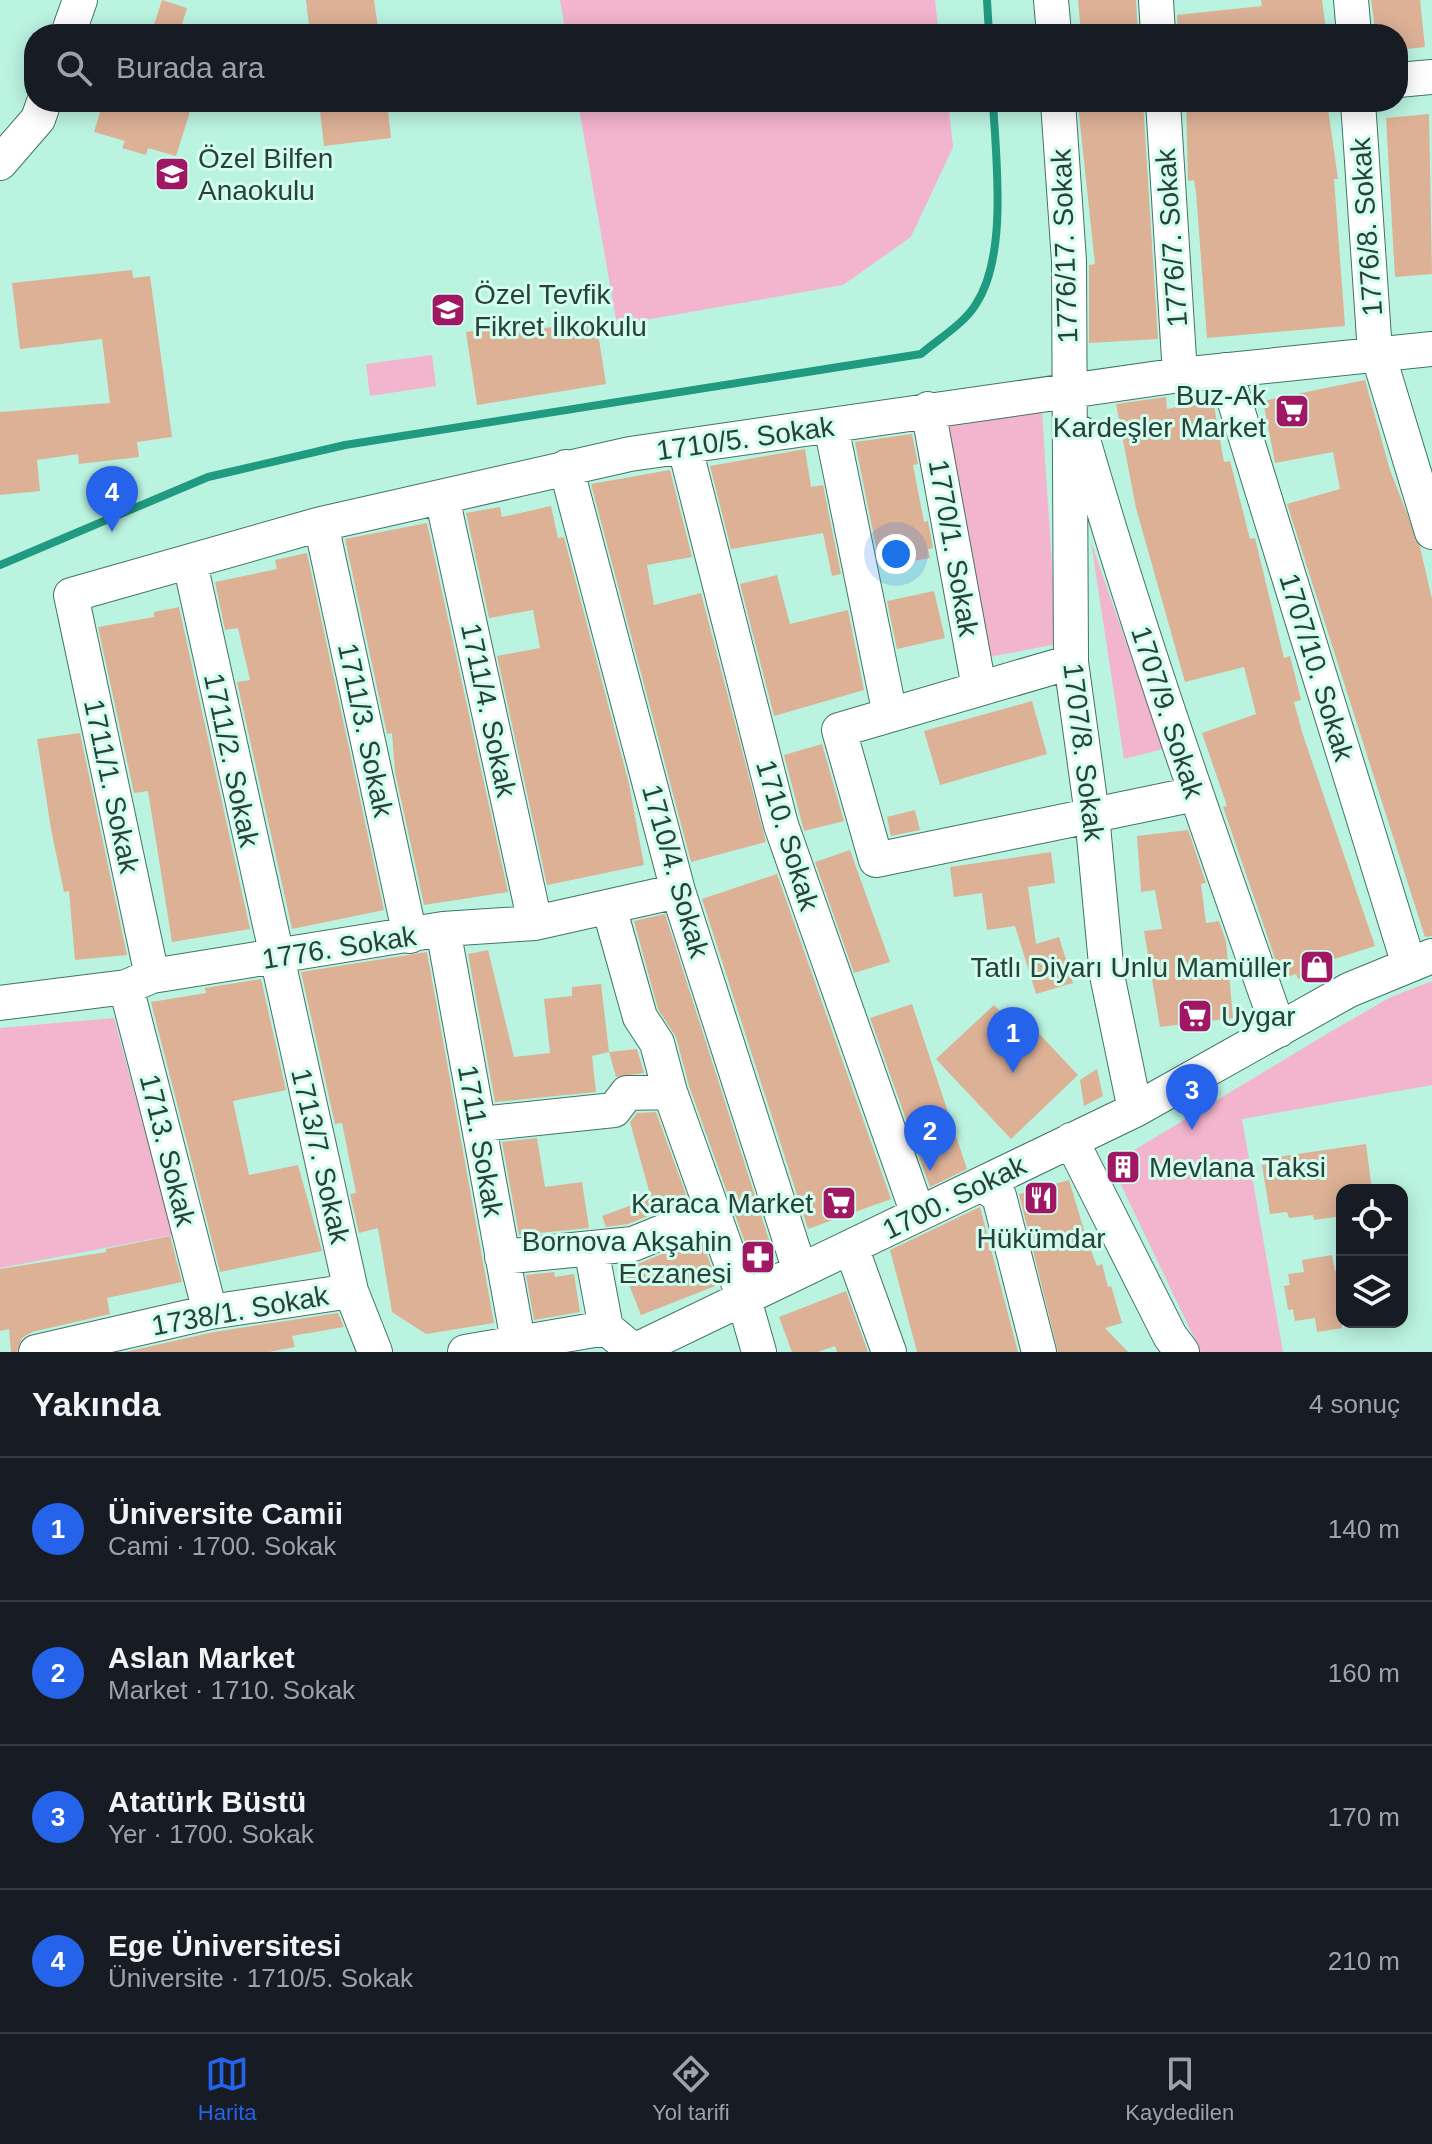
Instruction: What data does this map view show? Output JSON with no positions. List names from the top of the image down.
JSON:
{
  "streets": {
    "street": [
      "1776/8. Sokak",
      "1776/7. Sokak",
      "1776/17. Sokak",
      "1710/5. Sokak",
      "1770/1. Sokak",
      "1707/10. Sokak",
      "1711/4. Sokak",
      "1707/9. Sokak",
      "1711/3. Sokak",
      "1707/8. Sokak",
      "1711/2. Sokak",
      "1711/1. Sokak",
      "1710. Sokak",
      "1710/4. Sokak",
      "1776. Sokak",
      "1711. Sokak",
      "1713. Sokak",
      "1713/7. Sokak",
      "1700. Sokak",
      "1738/1. Sokak"
    ]
  },
  "crossings": [
    ["1776/8. Sokak", "1710/5. Sokak"],
    ["1776/7. Sokak", "1710/5. Sokak"],
    ["1776/17. Sokak", "1710/5. Sokak"],
    ["1776/17. Sokak", "1707/9. Sokak"],
    ["1776/17. Sokak", "1707/8. Sokak"],
    ["1710/5. Sokak", "1770/1. Sokak"],
    ["1710/5. Sokak", "1707/10. Sokak"],
    ["1710/5. Sokak", "1711/4. Sokak"],
    ["1710/5. Sokak", "1707/9. Sokak"],
    ["1710/5. Sokak", "1711/3. Sokak"],
    ["1710/5. Sokak", "1707/8. Sokak"],
    ["1710/5. Sokak", "1711/2. Sokak"],
    ["1710/5. Sokak", "1711/1. Sokak"],
    ["1710/5. Sokak", "1710. Sokak"],
    ["1710/5. Sokak", "1710/4. Sokak"],
    ["1707/10. Sokak", "1700. Sokak"],
    ["1711/4. Sokak", "1776. Sokak"],
    ["1707/9. Sokak", "1707/8. Sokak"],
    ["1707/9. Sokak", "1700. Sokak"],
    ["1711/3. Sokak", "1776. Sokak"],
    ["1707/8. Sokak", "1700. Sokak"],
    ["1711/2. Sokak", "1776. Sokak"],
    ["1711/2. Sokak", "1713/7. Sokak"],
    ["1711/1. Sokak", "1776. Sokak"],
    ["1711/1. Sokak", "1713. Sokak"],
    ["1710. Sokak", "1700. Sokak"],
    ["1710/4. Sokak", "1776. Sokak"],
    ["1710/4. Sokak", "1700. Sokak"],
    ["1776. Sokak", "1711. Sokak"],
    ["1776. Sokak", "1713. Sokak"],
    ["1776. Sokak", "1713/7. Sokak"],
    ["1713. Sokak", "1738/1. Sokak"],
    ["1713/7. Sokak", "1738/1. Sokak"]
  ],
  "places": {
    "school or university": ["Özel Bilfen Anaokulu", "Özel Tevfik Fikret İlkokulu"],
    "supermarket": ["Buz-Ak Kardeşler Market", "Uygar", "Karaca Market"],
    "shop": ["Tatlı Diyarı Unlu Mamüller"],
    "building": ["Mevlana Taksi"],
    "restaurant": ["Hükümdar"],
    "pharmacy": ["Bornova Akşahin Eczanesi"]
  },
  "page": {
    "search": "Burada ara",
    "pins": [
      "4",
      "1",
      "3",
      "2"
    ],
    "heading": ["Yakında", "4 sonuç"],
    "list": [
      {
        "mark": "1",
        "name": "Üniversite Camii",
        "note": "Cami · 1700. Sokak",
        "value": "140 m"
      },
      {
        "mark": "2",
        "name": "Aslan Market",
        "note": "Market · 1710. Sokak",
        "value": "160 m"
      },
      {
        "mark": "3",
        "name": "Atatürk Büstü",
        "note": "Yer · 1700. Sokak",
        "value": "170 m"
      },
      {
        "mark": "4",
        "name": "Ege Üniversitesi",
        "note": "Üniversite · 1710/5. Sokak",
        "value": "210 m"
      }
    ],
    "nav": ["Harita", "Yol tarifi", "Kaydedilen"]
  }
}
